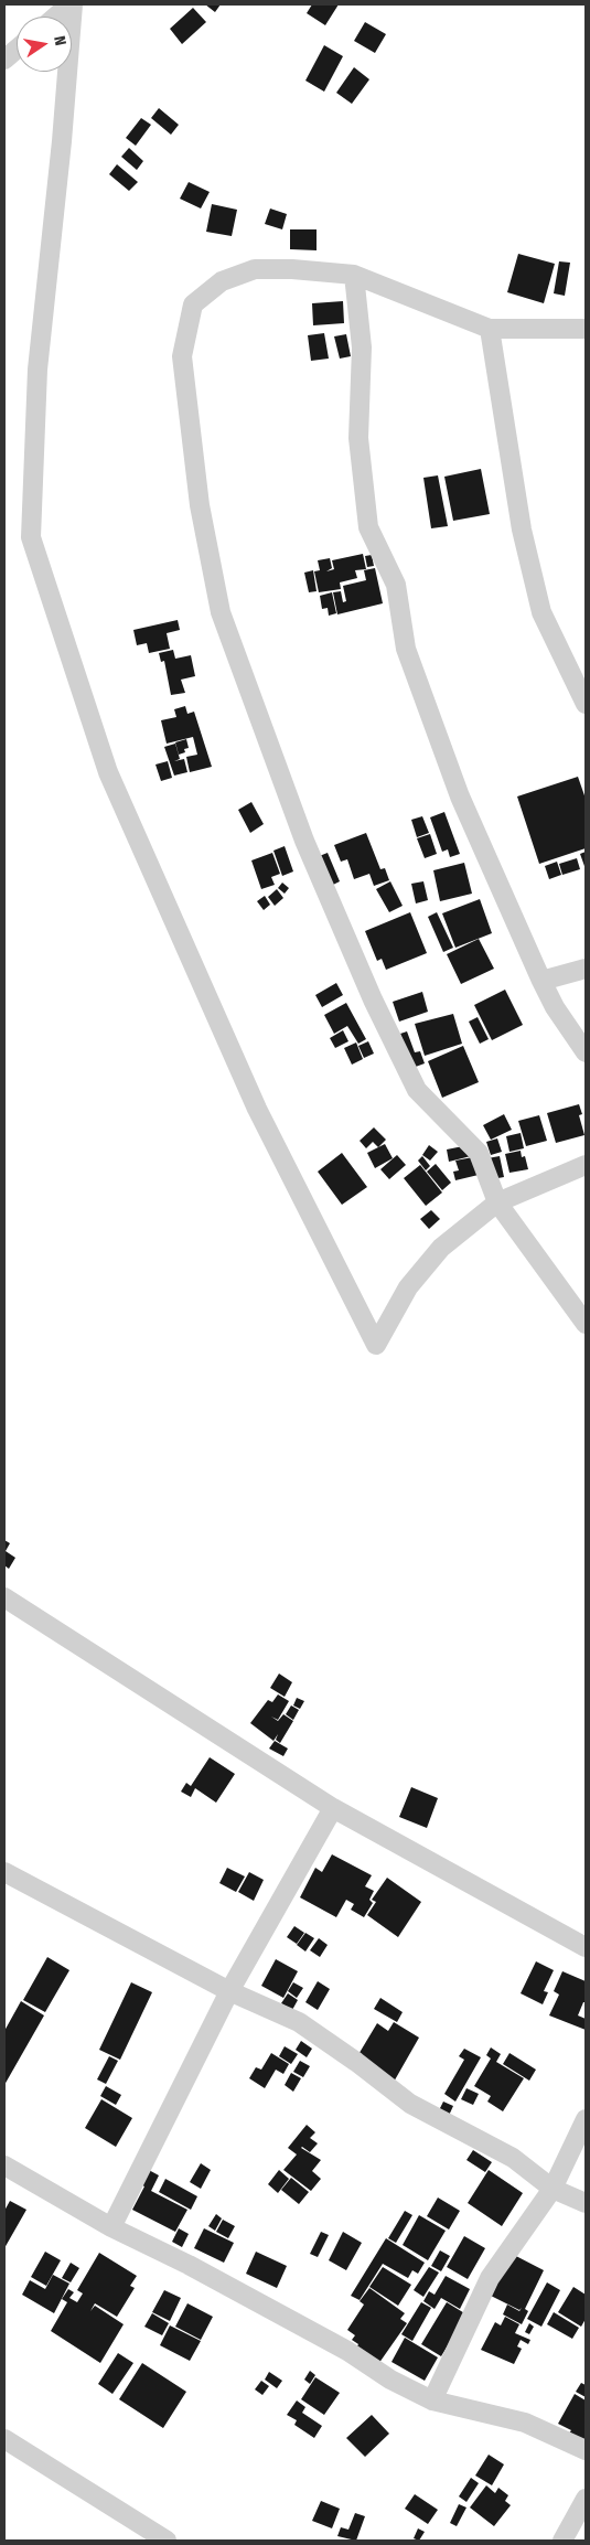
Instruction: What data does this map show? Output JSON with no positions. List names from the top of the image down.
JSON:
{
  "north": "right"
}
